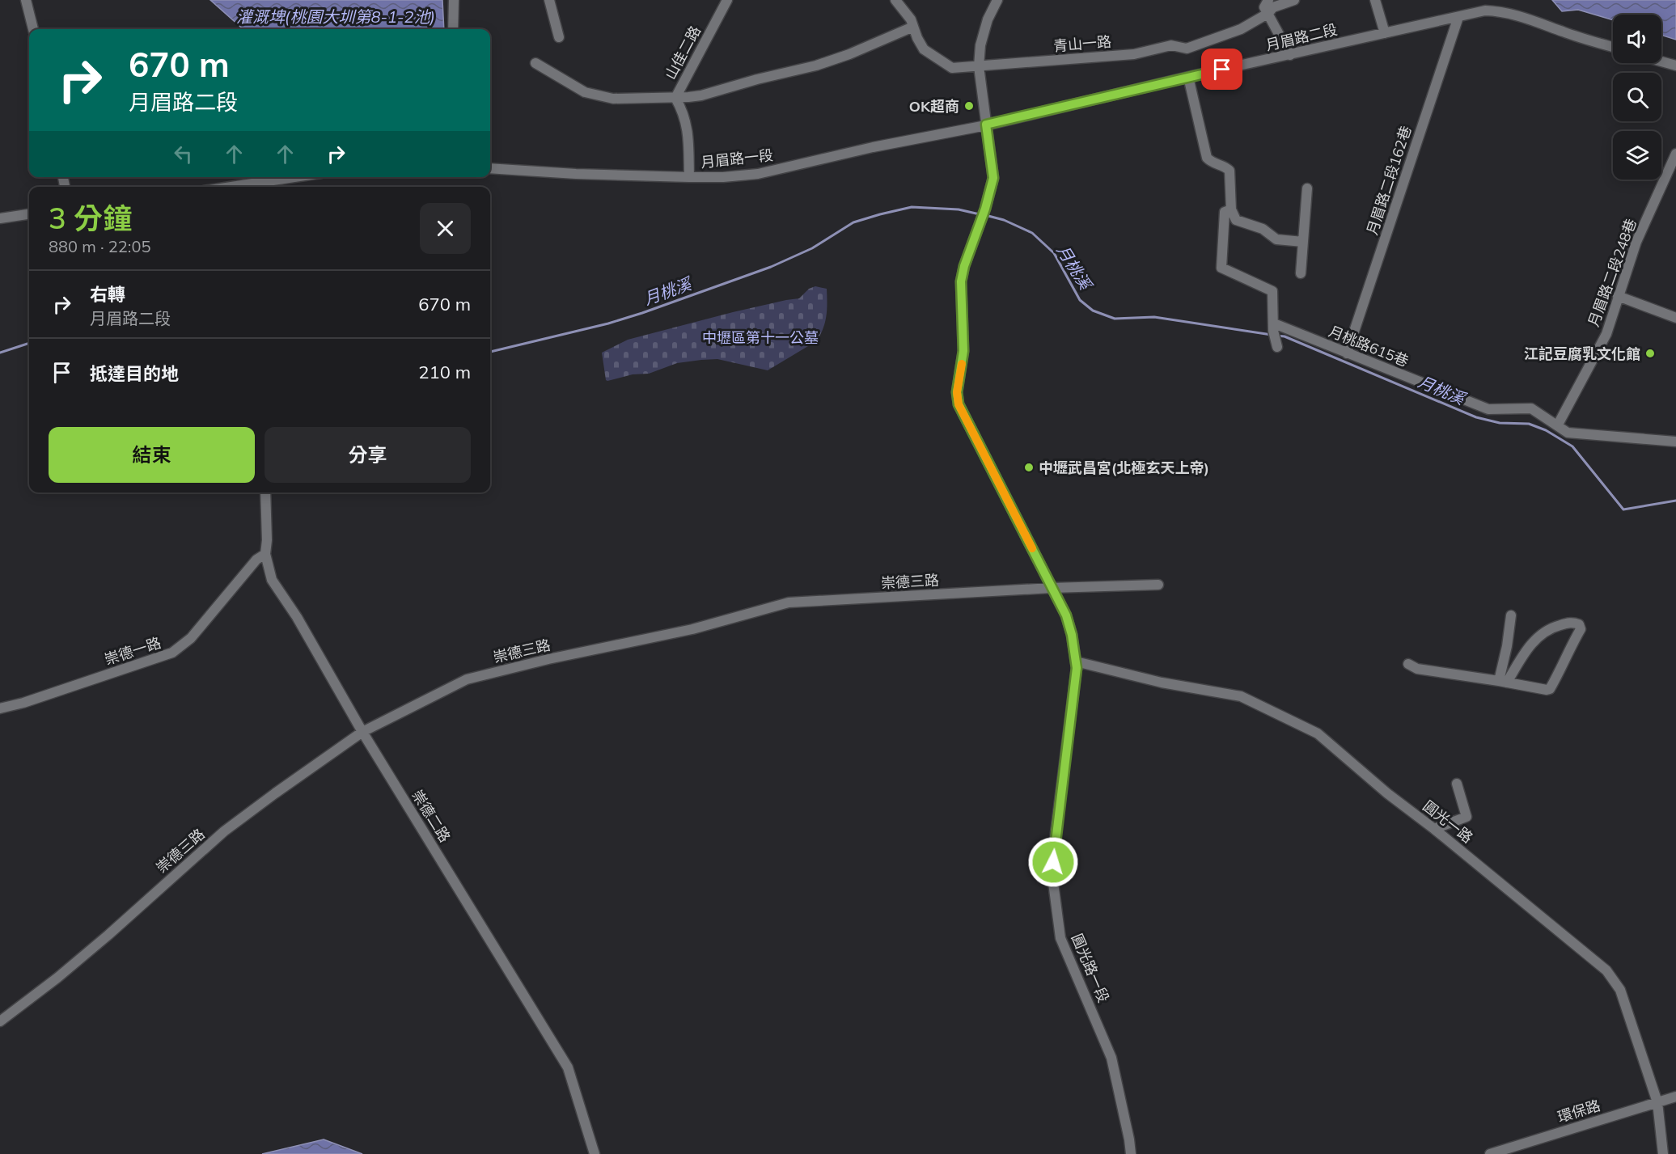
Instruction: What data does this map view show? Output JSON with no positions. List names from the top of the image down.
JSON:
{
  "streets": {
    "street": [
      "月眉路二段",
      "青山一路",
      "山佳二路",
      "月眉路一段",
      "月眉路二段162巷",
      "月眉路二段248巷",
      "月桃路615巷",
      "崇德三路",
      "崇德一路",
      "崇德二路",
      "圓光一路",
      "圓光路一段",
      "環保路"
    ]
  },
  "crossings": [
    ["月眉路二段", "月眉路一段"],
    ["月眉路二段", "月眉路二段162巷"],
    ["月眉路二段", "圓光路一段"],
    ["青山一路", "圓光路一段"],
    ["山佳二路", "月眉路一段"],
    ["月眉路一段", "圓光路一段"],
    ["月眉路二段162巷", "月桃路615巷"],
    ["月眉路二段248巷", "月桃路615巷"],
    ["崇德三路", "崇德二路"],
    ["崇德三路", "圓光路一段"],
    ["崇德一路", "崇德二路"],
    ["圓光一路", "圓光路一段"],
    ["圓光一路", "環保路"]
  ],
  "water": ["灌溉埤(桃園大圳第8-1-2池)", "月桃溪"],
  "parks": ["中壢區第十一公墓"],
  "places": ["OK超商", "江記豆腐乳文化館", "中壢武昌宮(北極玄天上帝)"],
  "page": {
    "turn": ["670 m", "月眉路二段"],
    "heading": ["3 分鐘", "880 m · 22:05"],
    "list": [
      {
        "name": "右轉",
        "note": "月眉路二段",
        "value": "670 m"
      },
      {
        "name": "抵達目的地",
        "value": "210 m"
      }
    ],
    "buttons": ["結束", "分享"]
  }
}
